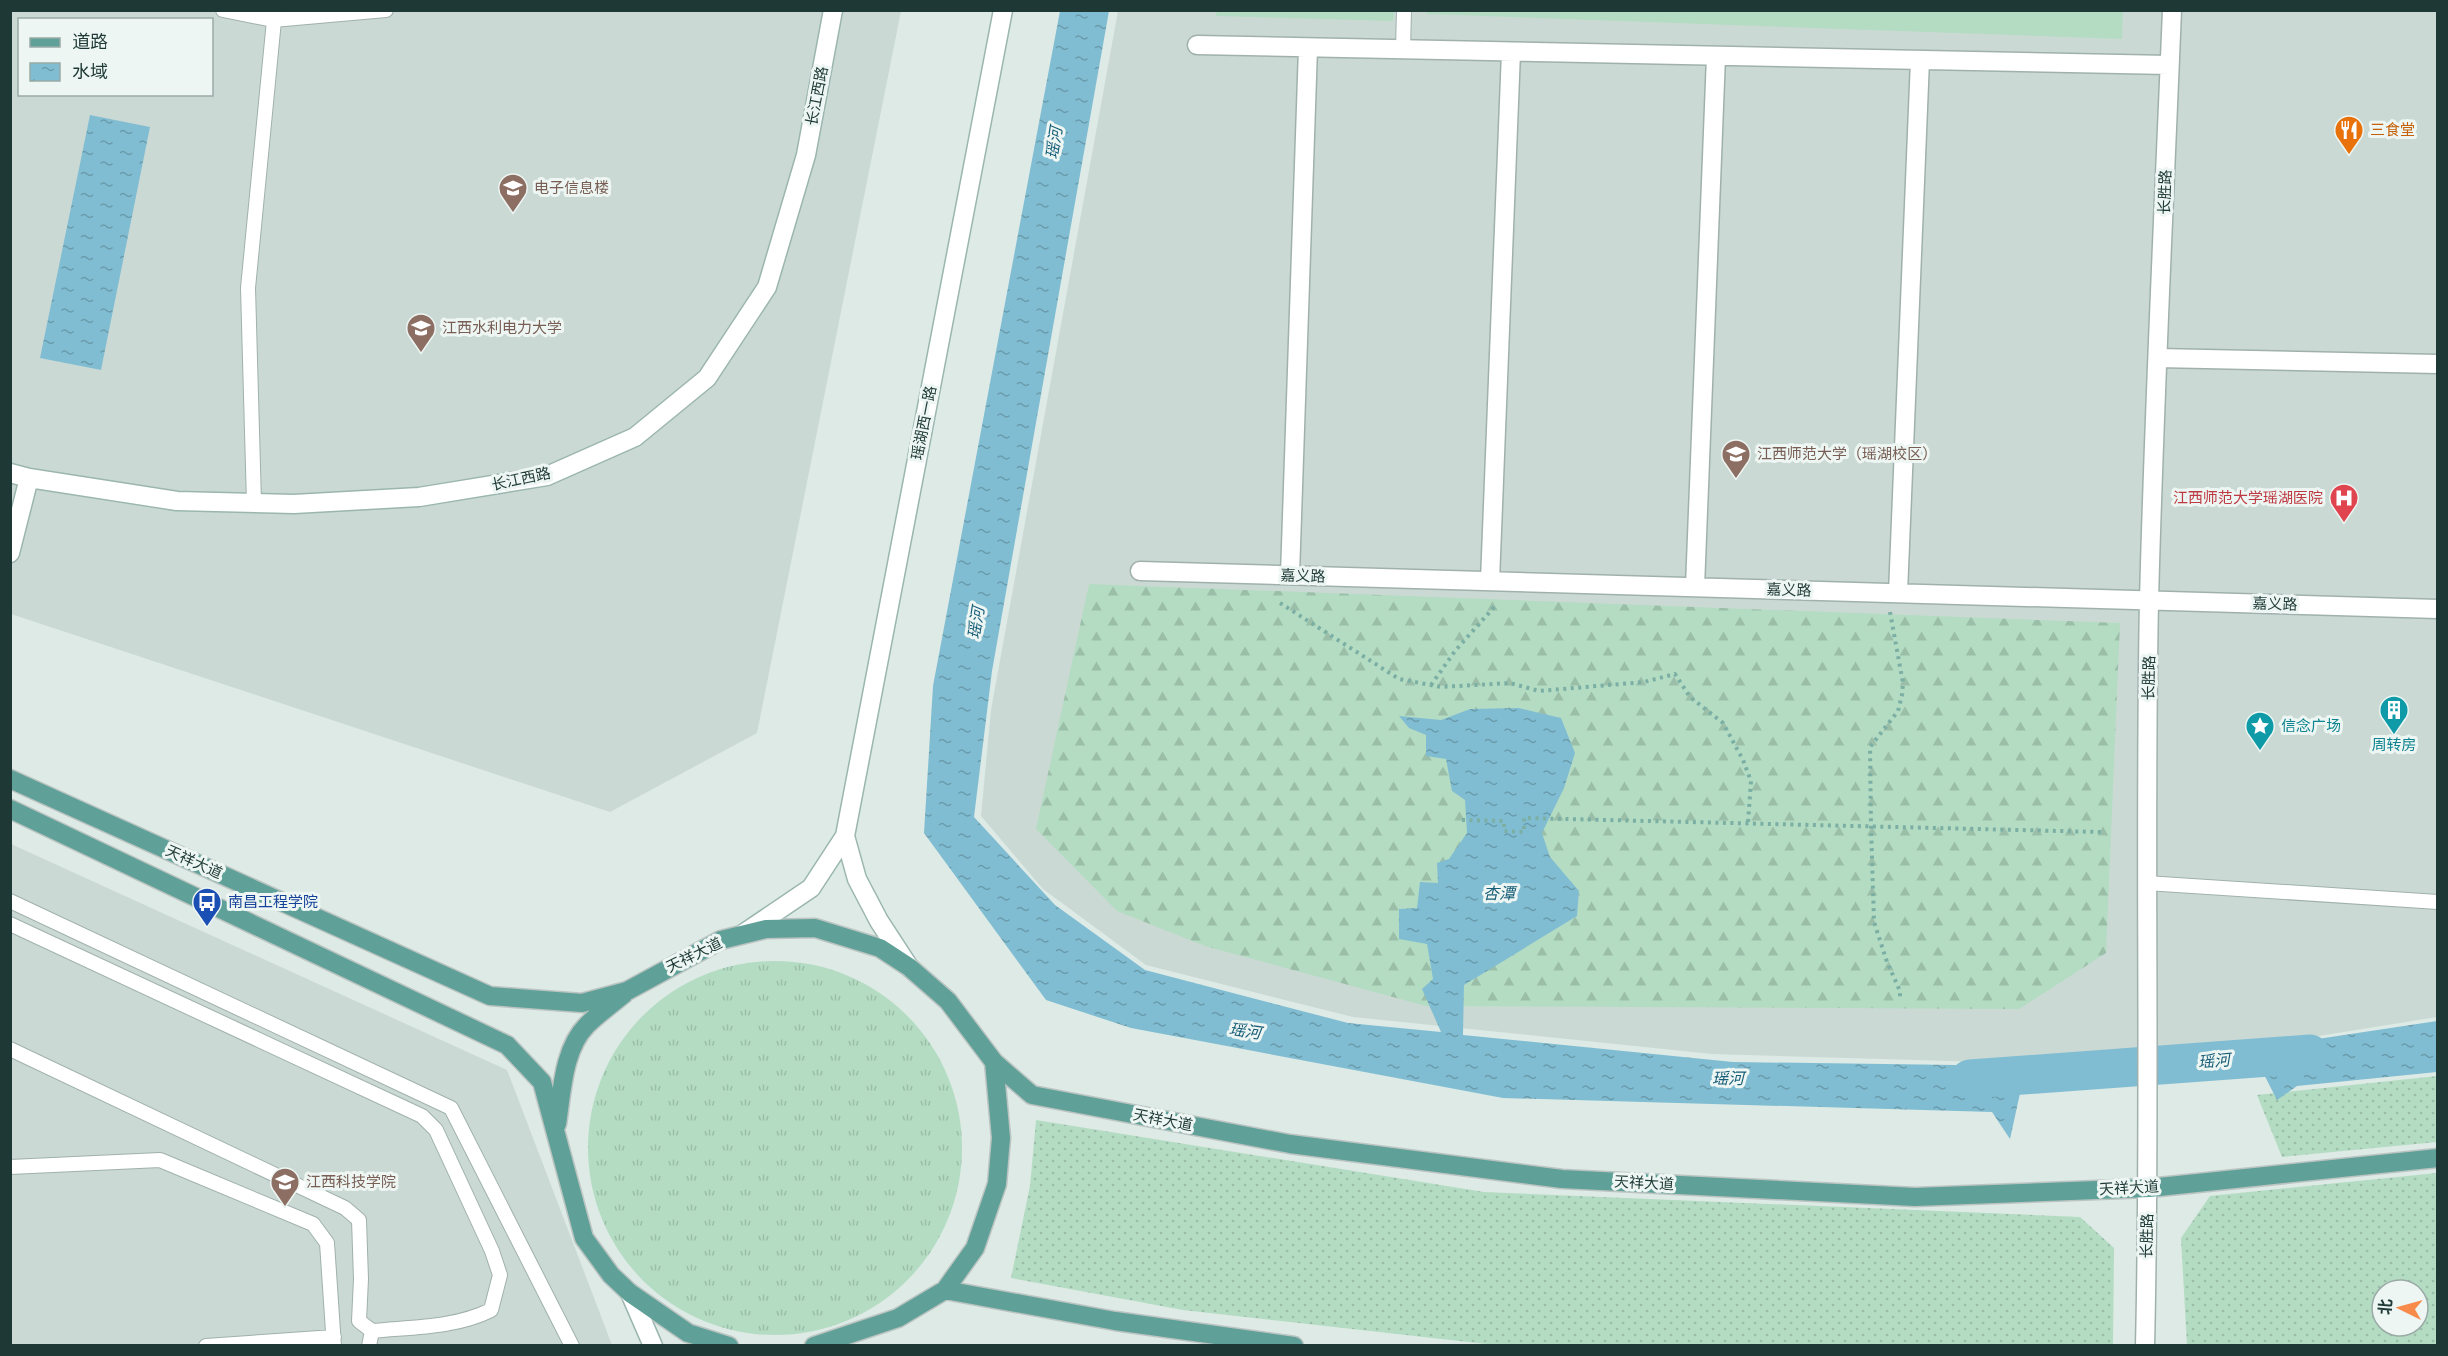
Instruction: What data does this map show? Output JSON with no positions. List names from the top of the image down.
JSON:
{
  "streets": {
    "main road": ["天祥大道"],
    "street": [
      "长江西路",
      "长胜路",
      "瑶湖西一路",
      "嘉义路"
    ]
  },
  "crossings": [
    ["长胜路", "嘉义路"],
    ["长胜路", "天祥大道"]
  ],
  "water": ["瑶河", "杏潭"],
  "places": {
    "restaurant": ["三食堂"],
    "school or university": [
      "电子信息楼",
      "江西水利电力大学",
      "江西师范大学（瑶湖校区）",
      "江西科技学院"
    ],
    "hospital": ["江西师范大学瑶湖医院"],
    "building": ["周转房"],
    "place": ["信念广场"],
    "bus stop": ["南昌工程学院"]
  },
  "legend": ["道路", "水域"],
  "north": "left"
}
